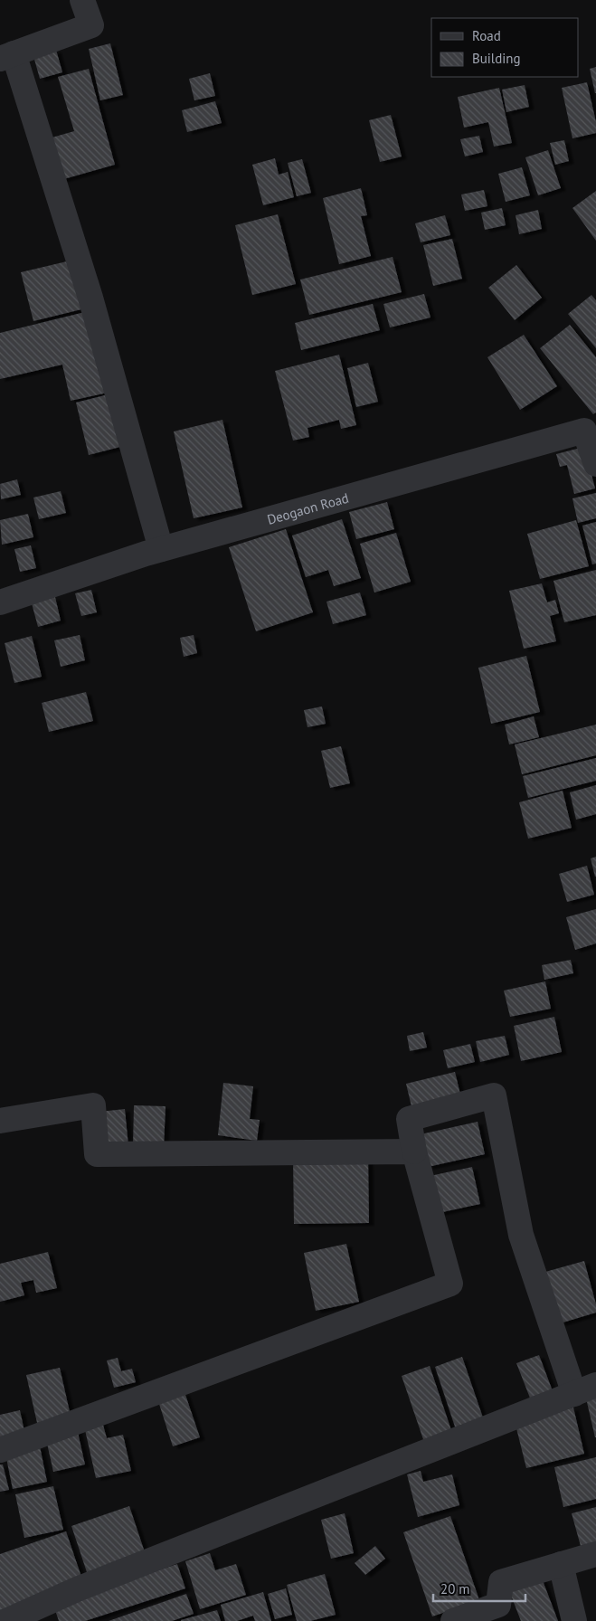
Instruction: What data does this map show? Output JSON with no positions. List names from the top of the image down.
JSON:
{
  "streets": {
    "street": ["Deogaon Road"]
  },
  "legend": ["Road", "Building"],
  "scale_bar": "20 m"
}
